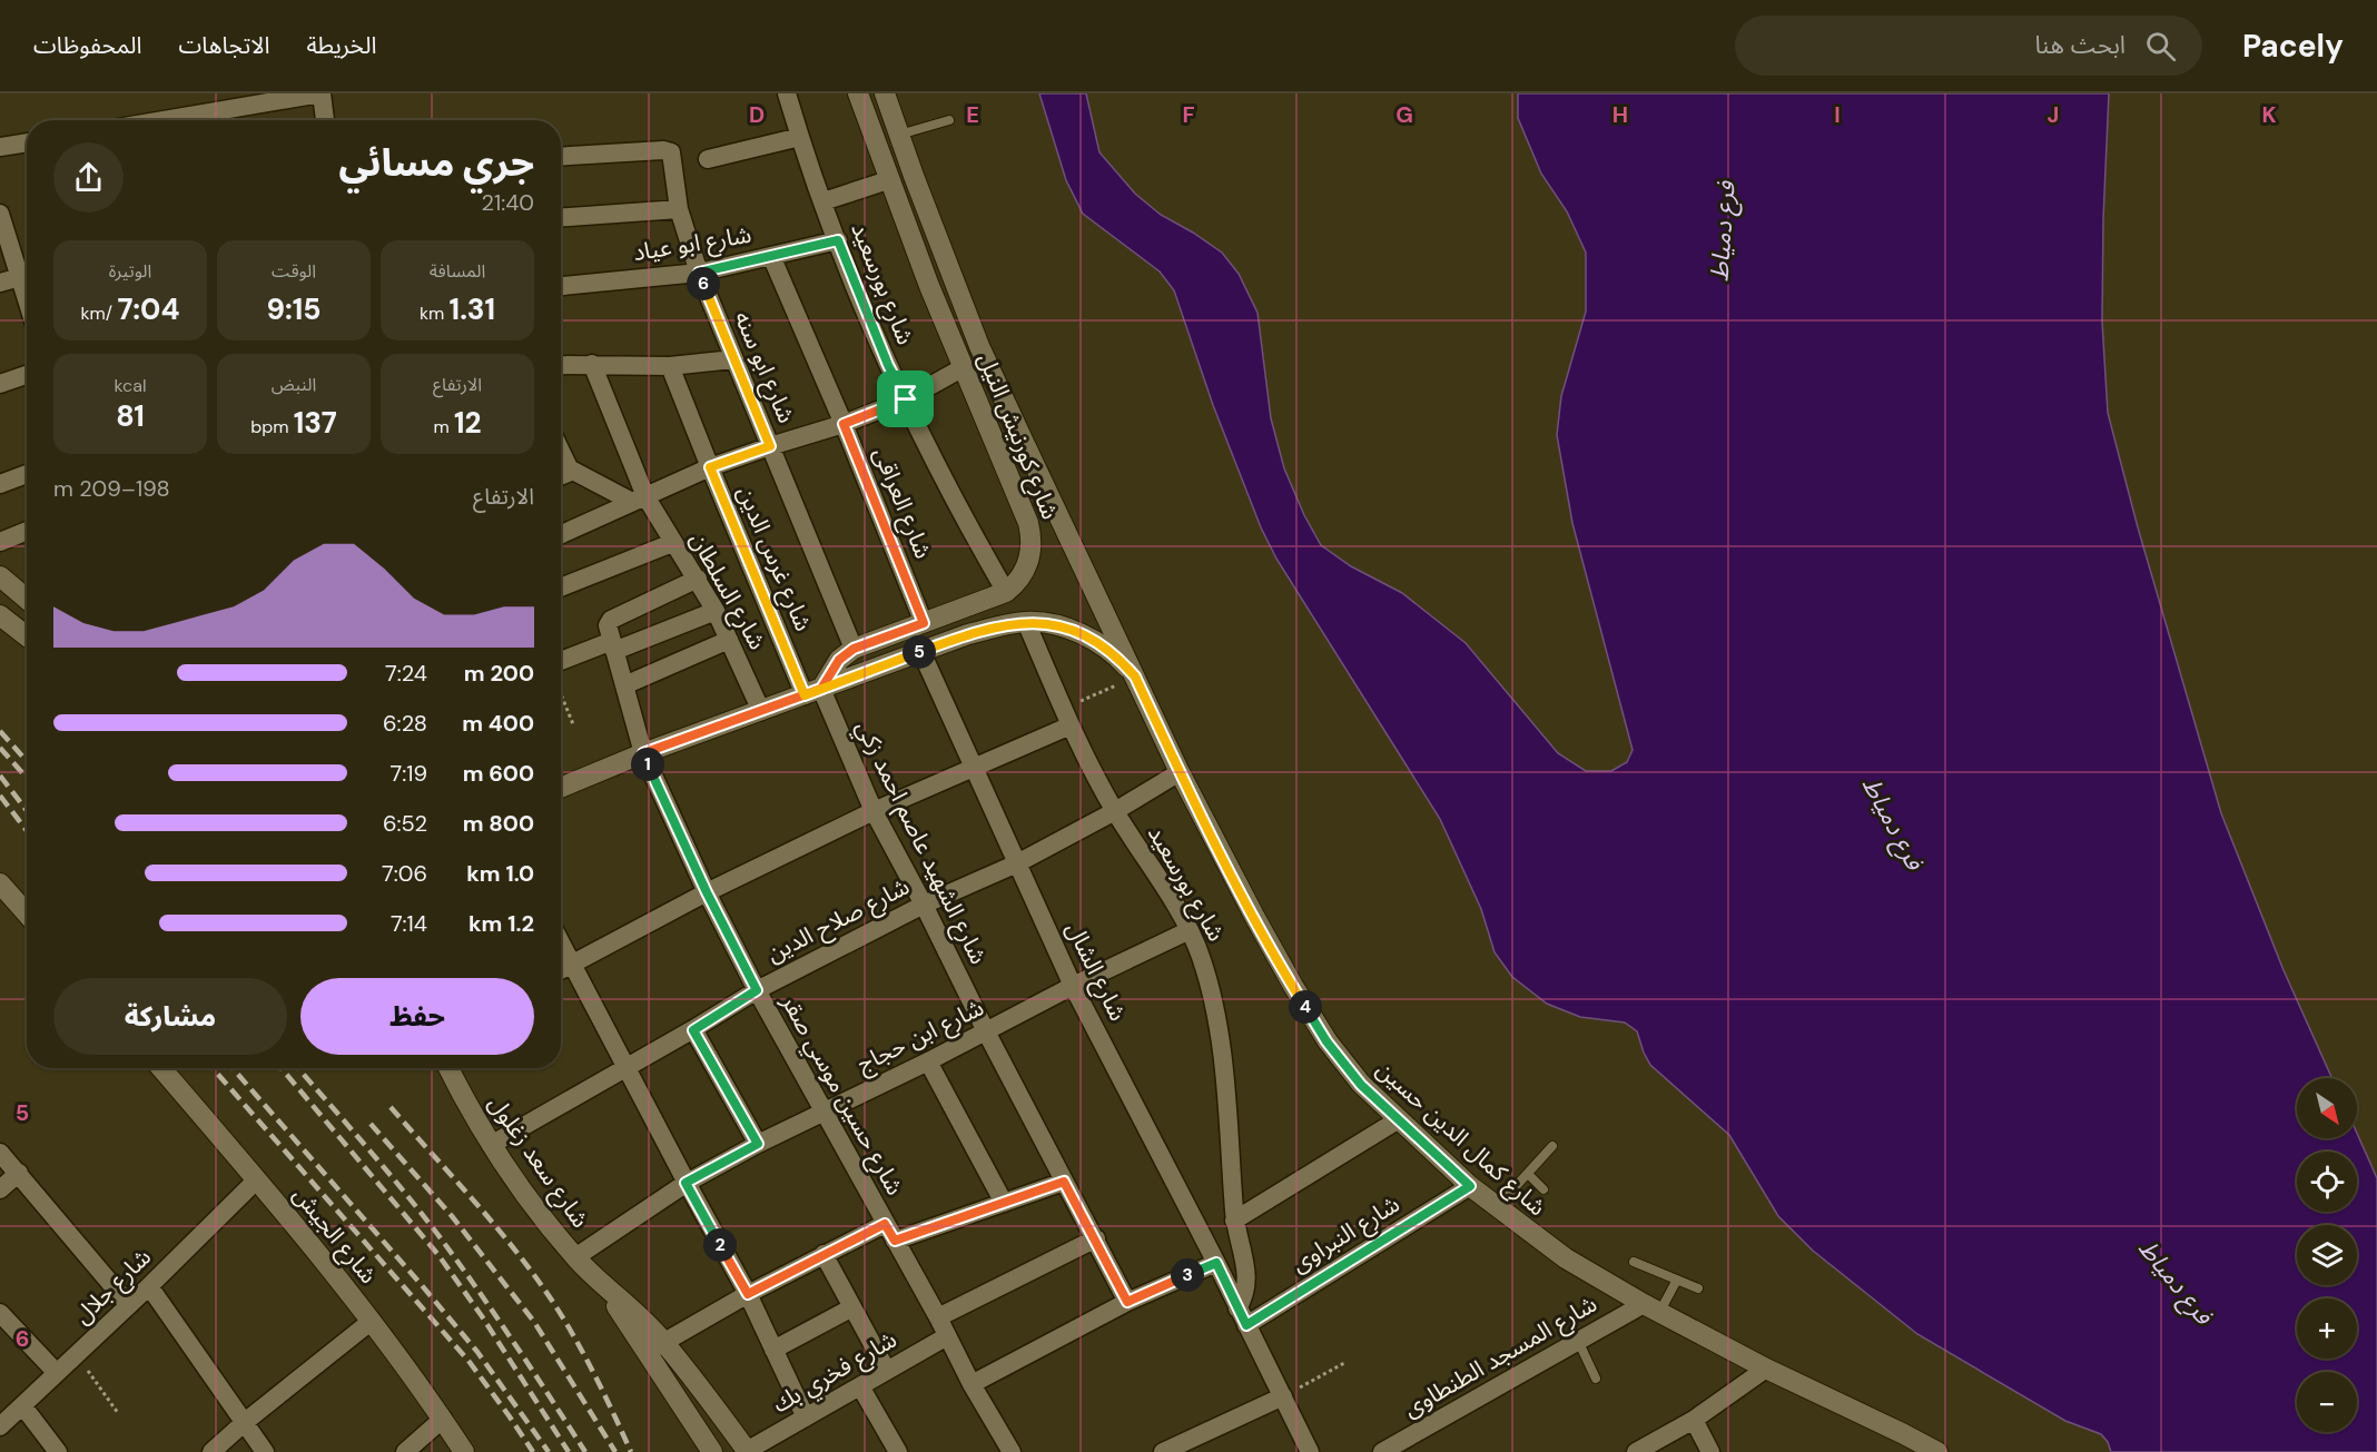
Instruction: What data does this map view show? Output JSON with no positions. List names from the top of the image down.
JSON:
{
  "streets": {
    "main road": [
      "شارع كورنيش النيل",
      "شارع كمال الدين حسين",
      "شارع سعد زغلول",
      "شارع الجيش"
    ],
    "street": [
      "شارع ابو عياد",
      "شارع بورسعيد",
      "شارع ابو سنه",
      "شارع العراقى",
      "شارع غرس الدين",
      "شارع السلطان",
      "شارع الشهيد عاصم احمد زكي",
      "شارع صلاح الدين",
      "شارع الشال",
      "شارع ابن حجاج",
      "شارع حسين موسي صقر",
      "شارع النبراوى",
      "شارع جلال",
      "شارع المسجد الطنطاوى",
      "شارع فخري بك"
    ]
  },
  "crossings": [
    ["شارع ابو عياد", "شارع بورسعيد"],
    ["شارع ابو عياد", "شارع ابو سنه"],
    ["شارع ابو عياد", "شارع العراقى"],
    ["شارع بورسعيد", "شارع كورنيش النيل"],
    ["شارع بورسعيد", "شارع صلاح الدين"],
    ["شارع بورسعيد", "شارع الشال"],
    ["شارع بورسعيد", "شارع ابن حجاج"],
    ["شارع بورسعيد", "شارع النبراوى"],
    ["شارع كورنيش النيل", "شارع كمال الدين حسين"],
    ["شارع غرس الدين", "شارع الشهيد عاصم احمد زكي"],
    ["شارع الشهيد عاصم احمد زكي", "شارع صلاح الدين"],
    ["شارع الشهيد عاصم احمد زكي", "شارع ابن حجاج"],
    ["شارع صلاح الدين", "شارع الشال"],
    ["شارع صلاح الدين", "شارع حسين موسي صقر"],
    ["شارع صلاح الدين", "شارع كمال الدين حسين"],
    ["شارع صلاح الدين", "شارع سعد زغلول"],
    ["شارع الشال", "شارع ابن حجاج"],
    ["شارع الشال", "شارع النبراوى"],
    ["شارع ابن حجاج", "شارع حسين موسي صقر"],
    ["شارع ابن حجاج", "شارع سعد زغلول"],
    ["شارع حسين موسي صقر", "شارع فخري بك"],
    ["شارع كمال الدين حسين", "شارع النبراوى"],
    ["شارع كمال الدين حسين", "شارع المسجد الطنطاوى"],
    ["شارع سعد زغلول", "شارع فخري بك"],
    ["شارع الجيش", "شارع جلال"]
  ],
  "water": ["فرع دمياط"],
  "north": "bottom right",
  "page": {
    "header": "Pacely",
    "search": "ابحث هنا",
    "nav": ["الخريطة", "الاتجاهات", "المحفوظات"],
    "heading": ["جري مسائي", "21:40"],
    "stats": [
      ["المسافة", "1.31 km"],
      ["الوقت", "9:15"],
      ["الوتيرة", "7:04 /km"],
      ["الارتفاع", "12 m"],
      ["النبض", "137 bpm"],
      ["kcal", "81"]
    ],
    "pins": [
      "6",
      "5",
      "1",
      "4",
      "2",
      "3"
    ],
    "chart": ["الارتفاع", "198–209 m"],
    "list": [
      {
        "name": "200 m",
        "note": "7:24"
      },
      {
        "name": "400 m",
        "note": "6:28"
      },
      {
        "name": "600 m",
        "note": "7:19"
      },
      {
        "name": "800 m",
        "note": "6:52"
      },
      {
        "name": "1.0 km",
        "note": "7:06"
      },
      {
        "name": "1.2 km",
        "note": "7:14"
      }
    ],
    "buttons": ["حفظ", "مشاركة"],
    "map_buttons": ["+", "−"]
  },
  "grid": {
    "columns": [
      "D",
      "E",
      "F",
      "G",
      "H",
      "I",
      "J",
      "K"
    ],
    "rows": ["5", "6"]
  }
}
